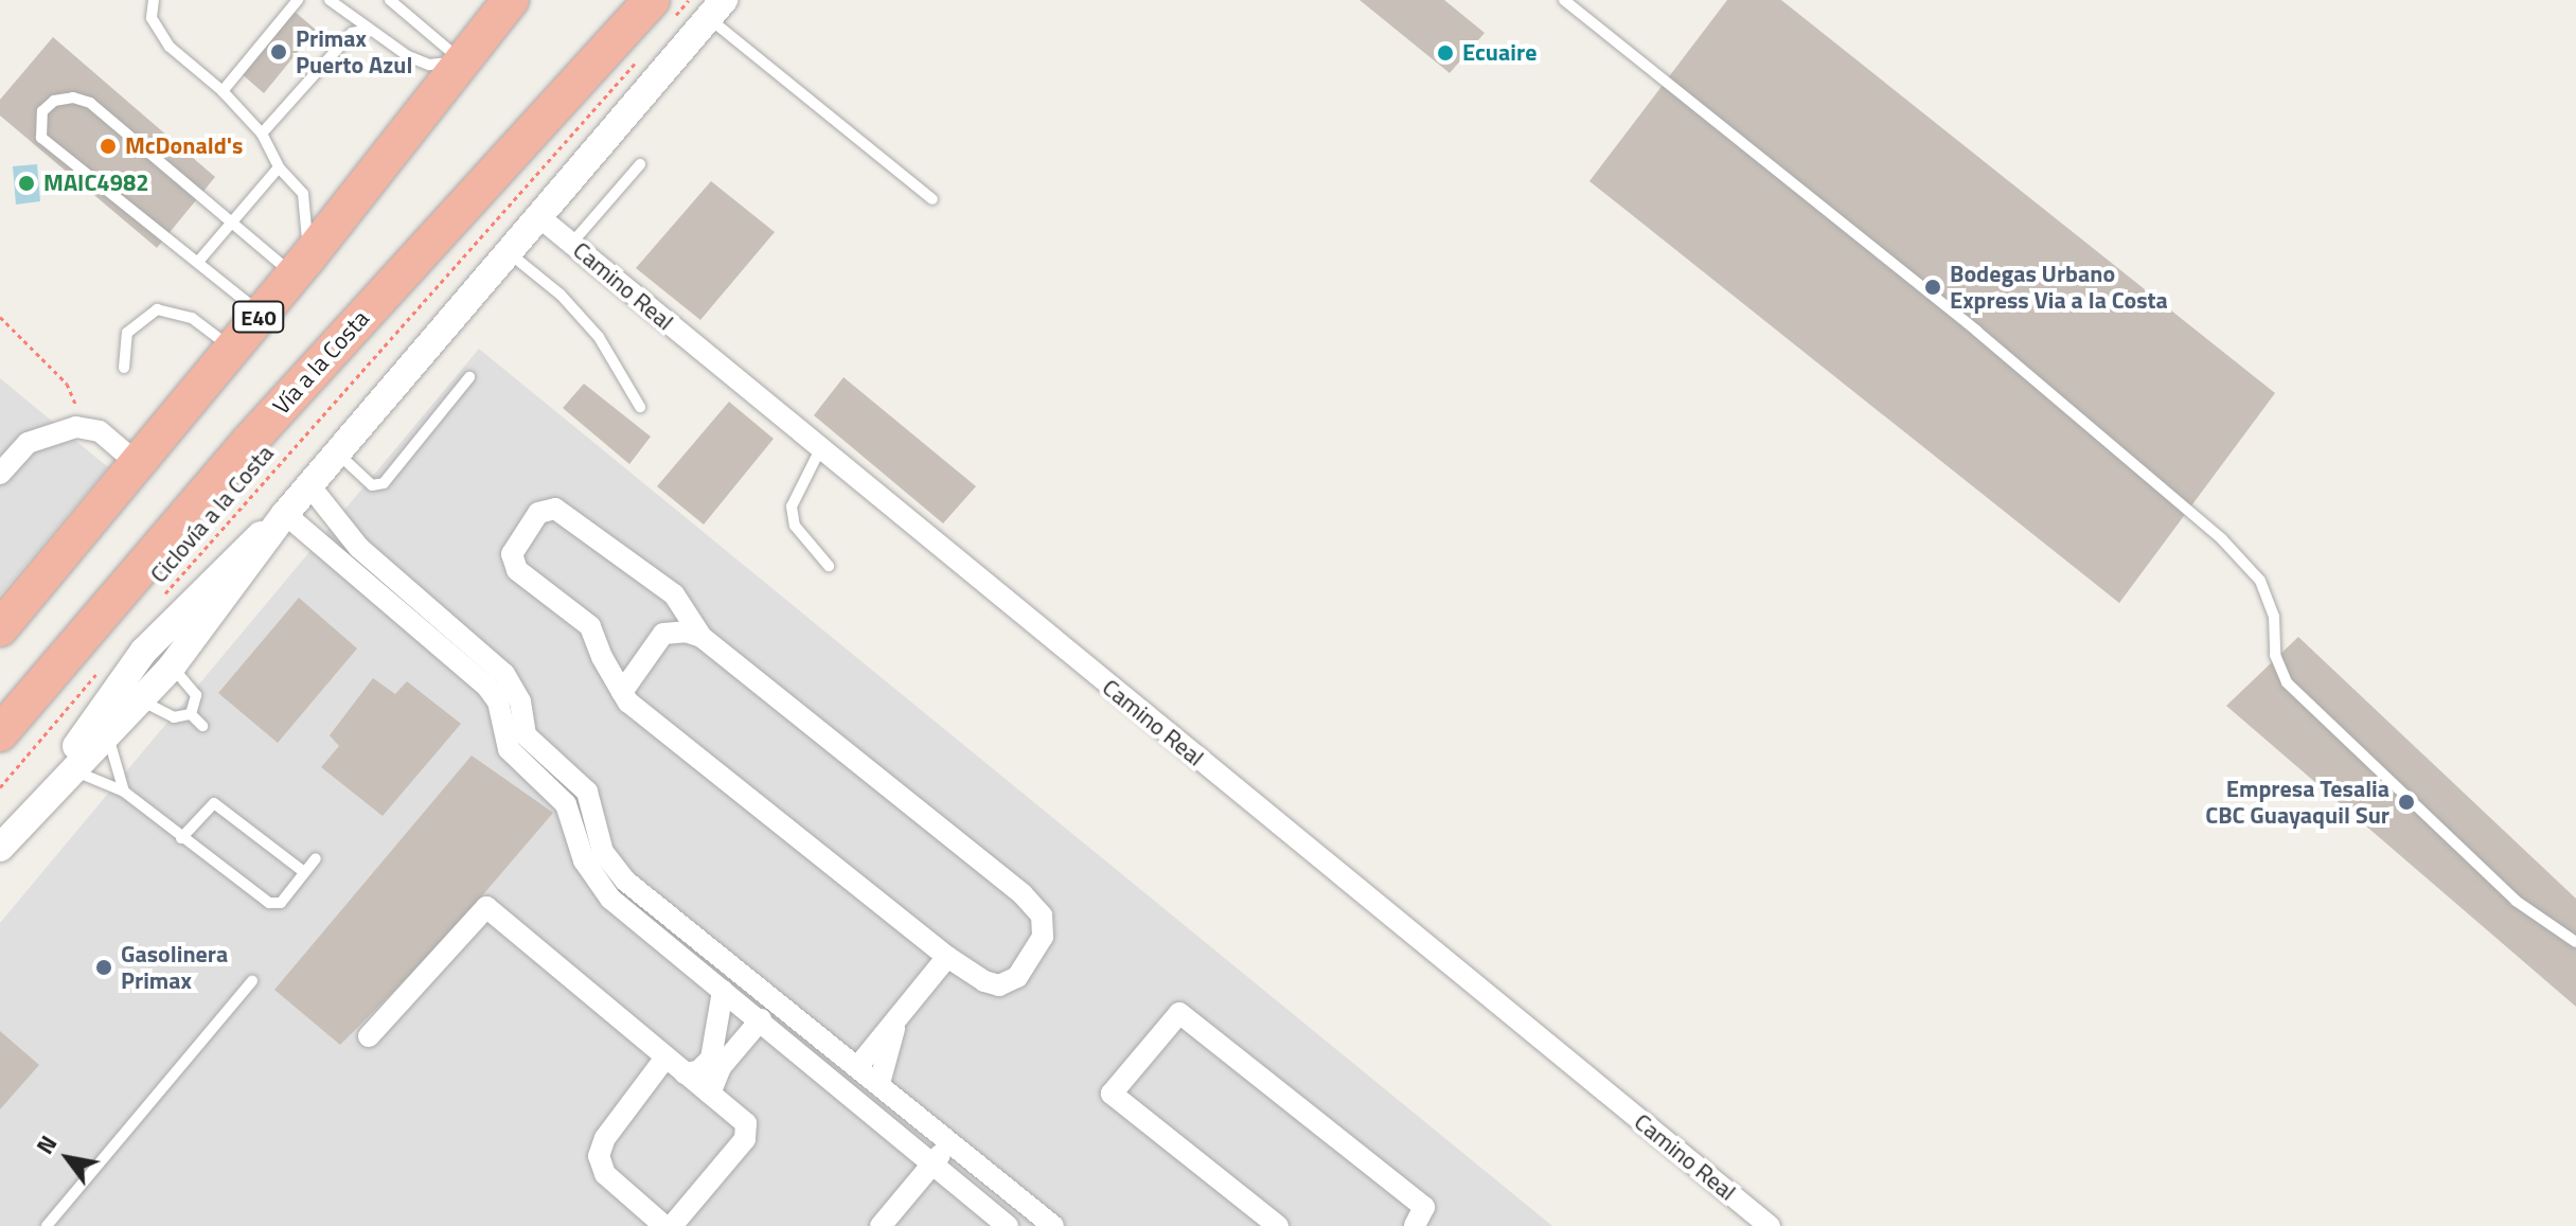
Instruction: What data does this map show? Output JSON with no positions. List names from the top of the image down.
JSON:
{
  "streets": {
    "highway": ["E40", "Vía a la Costa"],
    "street": ["Camino Real"],
    "path": ["Ciclovía a la Costa"]
  },
  "crossings": [
    ["Vía a la Costa", "Ciclovía a la Costa"]
  ],
  "places": [
    "Primax Puerto Azul",
    "Ecuaire",
    "McDonald's",
    "MAIC4982",
    "Bodegas Urbano Express Via a la Costa",
    "Empresa Tesalia CBC Guayaquil Sur",
    "Gasolinera Primax"
  ],
  "north": "top left"
}
